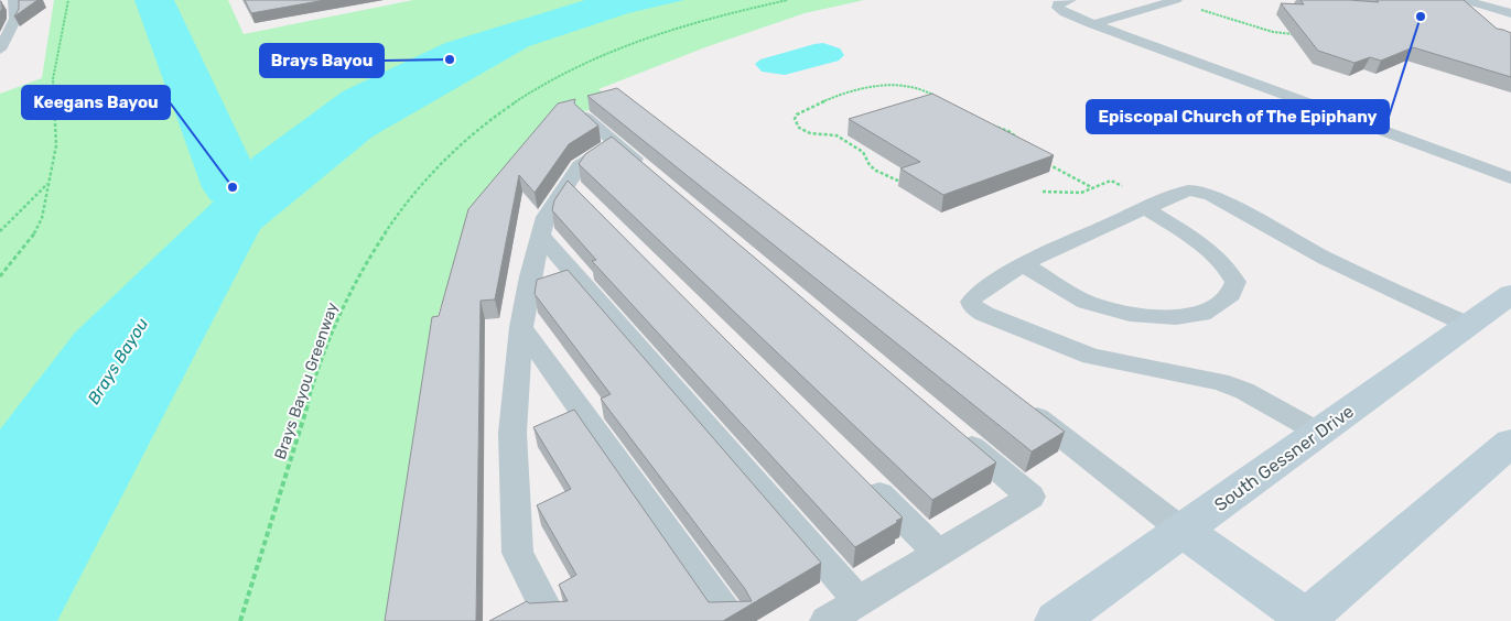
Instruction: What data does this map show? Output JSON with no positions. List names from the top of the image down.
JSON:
{
  "streets": {
    "main road": ["South Gessner Drive"],
    "path": ["Brays Bayou Greenway"]
  },
  "water": ["Brays Bayou"],
  "places": ["Episcopal Church of The Epiphany", "Brays Bayou", "Keegans Bayou"]
}
